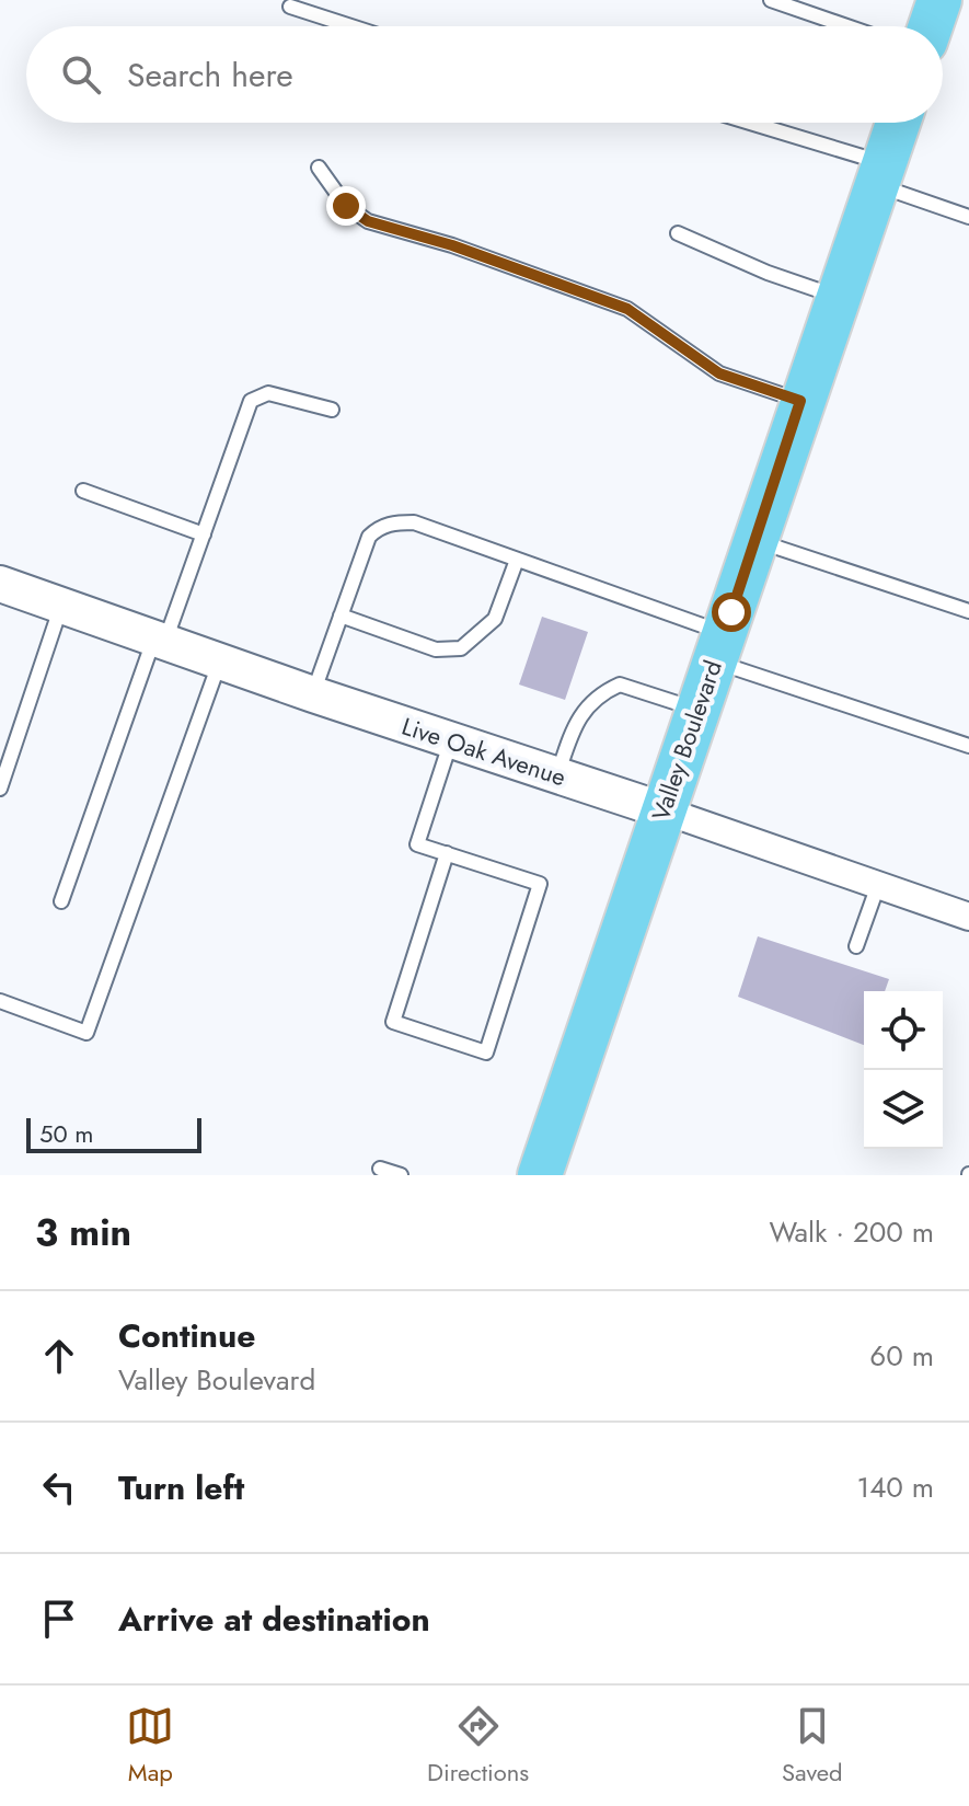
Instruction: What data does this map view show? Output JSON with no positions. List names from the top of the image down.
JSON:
{
  "streets": {
    "main road": ["Valley Boulevard"],
    "street": ["Live Oak Avenue"]
  },
  "crossings": [
    ["Valley Boulevard", "Live Oak Avenue"]
  ],
  "scale_bar": "50 m",
  "page": {
    "search": "Search here",
    "scale": "50 m",
    "heading": ["3 min", "Walk · 200 m"],
    "list": [
      ["Continue", "Valley Boulevard", "60 m"],
      ["Turn left", "140 m"],
      "Arrive at destination"
    ],
    "nav": ["Map", "Directions", "Saved"]
  }
}
